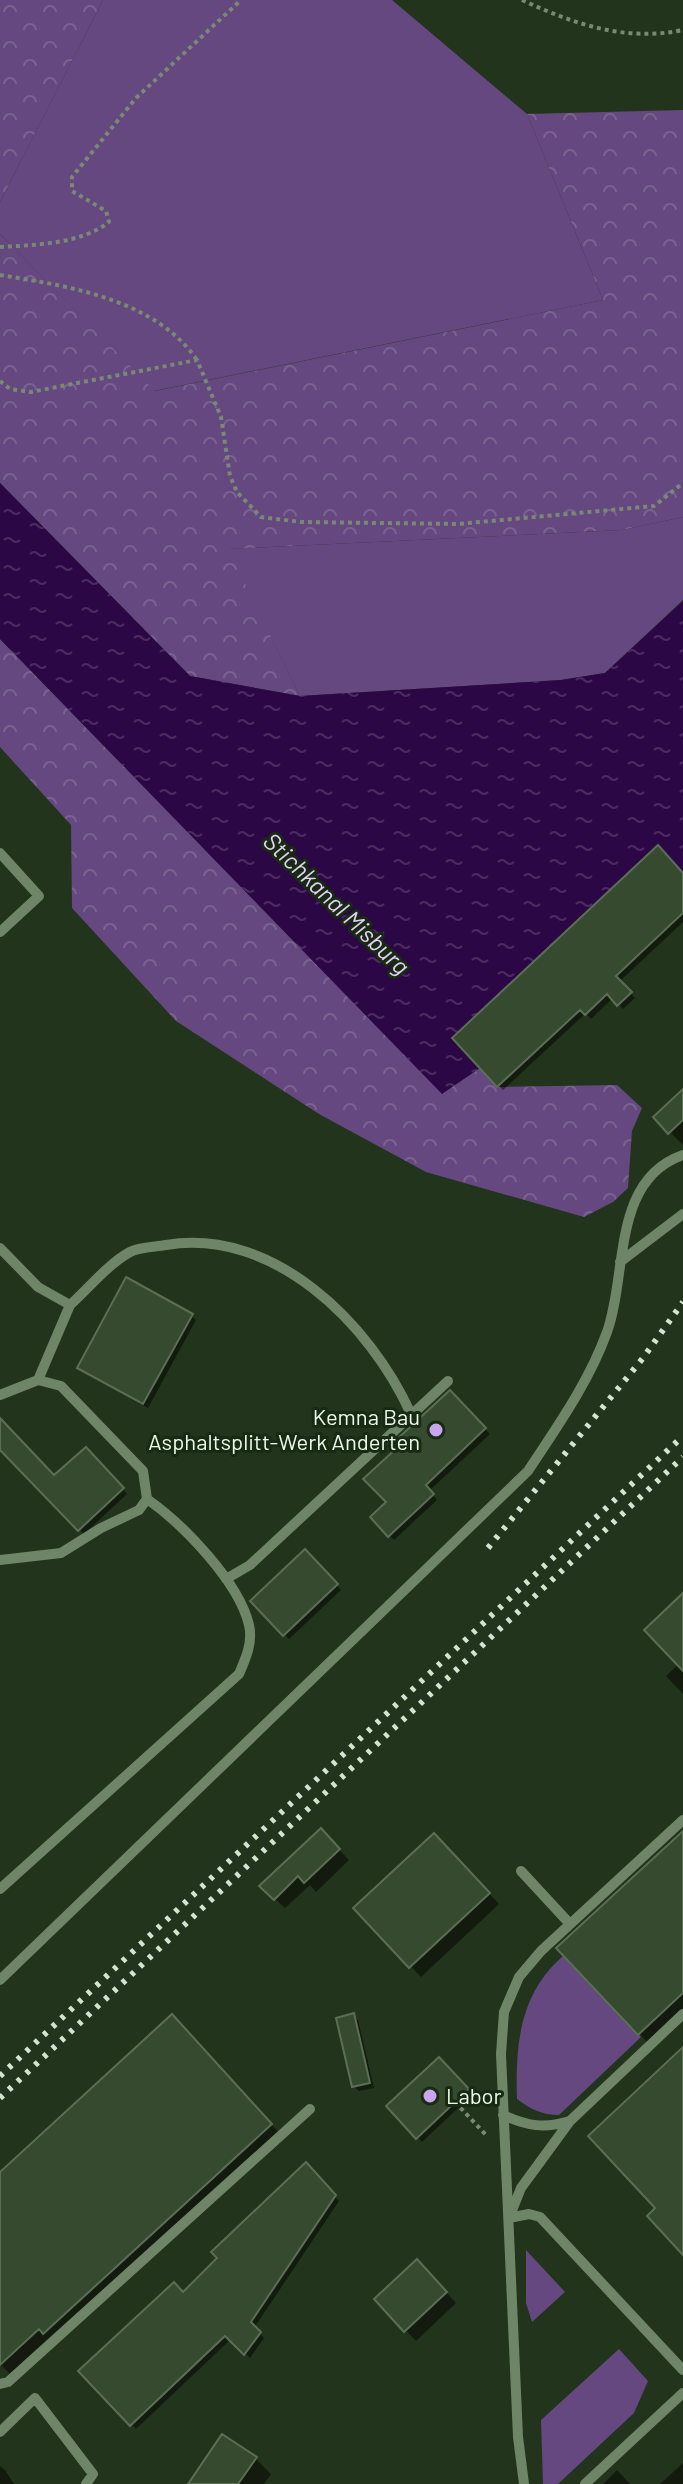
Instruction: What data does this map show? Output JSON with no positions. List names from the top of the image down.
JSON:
{
  "water": ["Stichkanal Misburg"],
  "places": ["Kemna Bau Asphaltsplitt-Werk Anderten", "Labor"]
}
